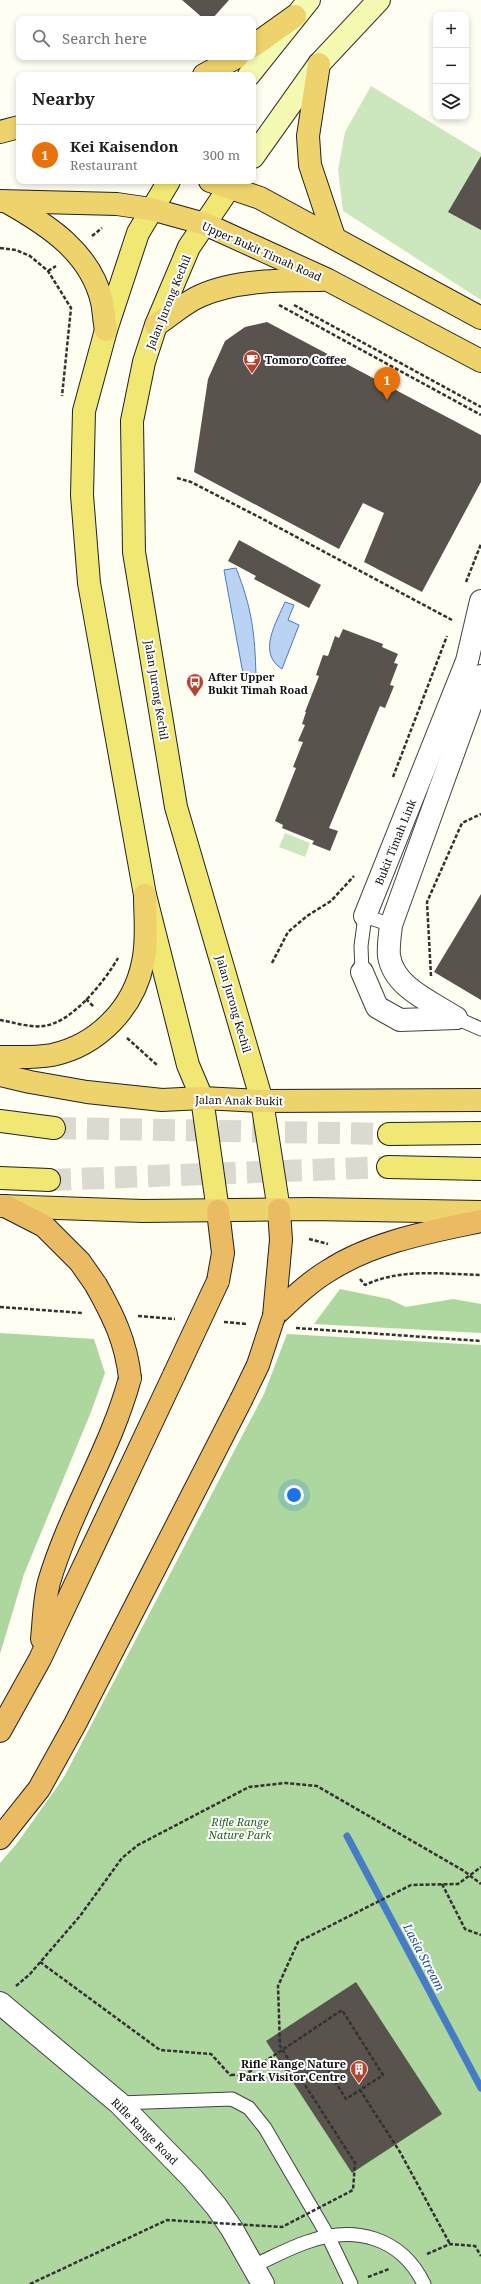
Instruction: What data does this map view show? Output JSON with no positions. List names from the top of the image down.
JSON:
{
  "streets": {
    "highway": ["Upper Bukit Timah Road", "Jalan Anak Bukit"],
    "main road": ["Jalan Jurong Kechil"],
    "street": ["Bukit Timah Link", "Rifle Range Road"]
  },
  "crossings": [
    ["Upper Bukit Timah Road", "Jalan Jurong Kechil"],
    ["Jalan Jurong Kechil", "Jalan Anak Bukit"]
  ],
  "water": ["Lasia Stream"],
  "parks": ["Rifle Range Nature Park"],
  "places": {
    "cafe": ["Tomoro Coffee"],
    "bus stop": ["After Upper Bukit Timah Road"],
    "building": ["Rifle Range Nature Park Visitor Centre"]
  },
  "page": {
    "map_buttons": ["+", "−"],
    "search": "Search here",
    "heading": "Nearby",
    "list": [
      {
        "mark": "1",
        "name": "Kei Kaisendon",
        "note": "Restaurant",
        "value": "300 m"
      }
    ],
    "pins": "1"
  }
}
